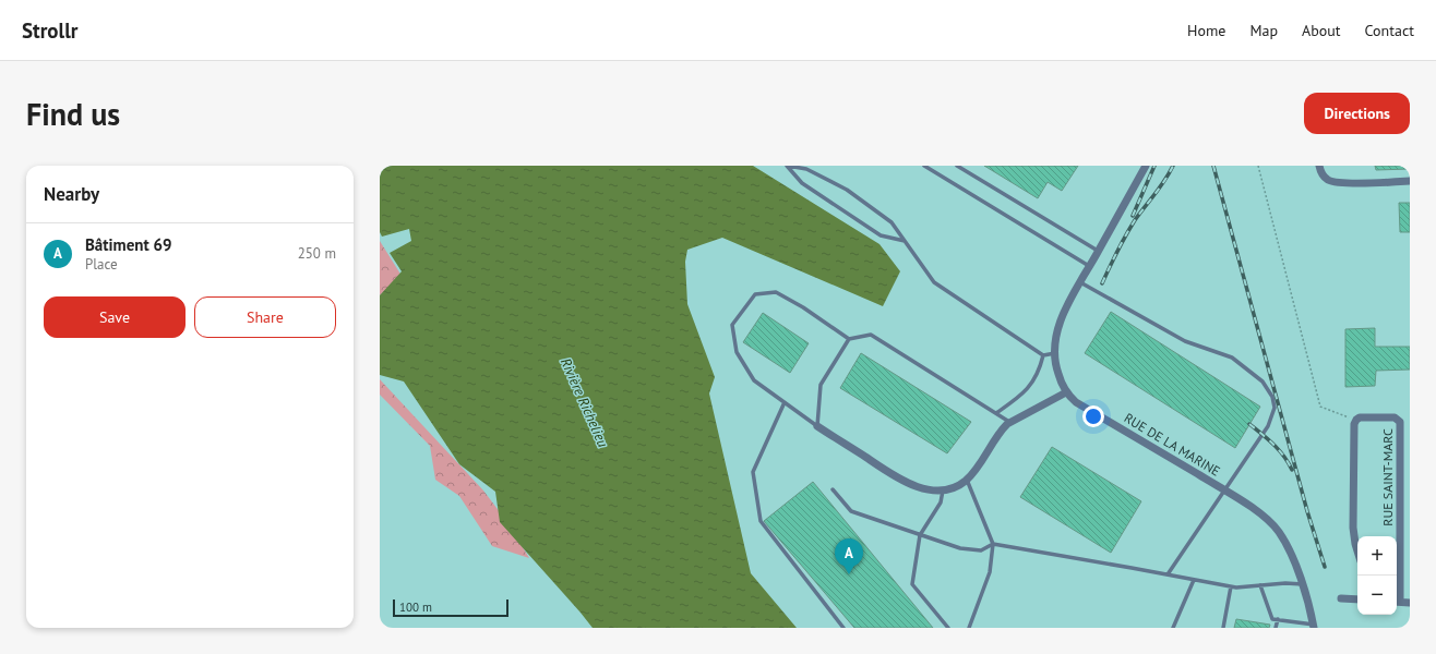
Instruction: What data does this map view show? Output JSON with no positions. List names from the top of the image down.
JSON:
{
  "streets": {
    "street": ["RUE DE LA MARINE", "RUE SAINT-MARC"]
  },
  "water": ["Rivière Richelieu"],
  "scale_bar": "100 m",
  "page": {
    "header": "Strollr",
    "nav": [
      "Home",
      "Map",
      "About",
      "Contact"
    ],
    "buttons": [
      "Directions",
      ["Save", "Share"]
    ],
    "title": "Find us",
    "heading": "Nearby",
    "list": [
      {
        "mark": "A",
        "name": "Bâtiment 69",
        "note": "Place",
        "value": "250 m"
      }
    ],
    "map_buttons": ["+", "−"],
    "pins": "A",
    "scale": "100 m"
  }
}
